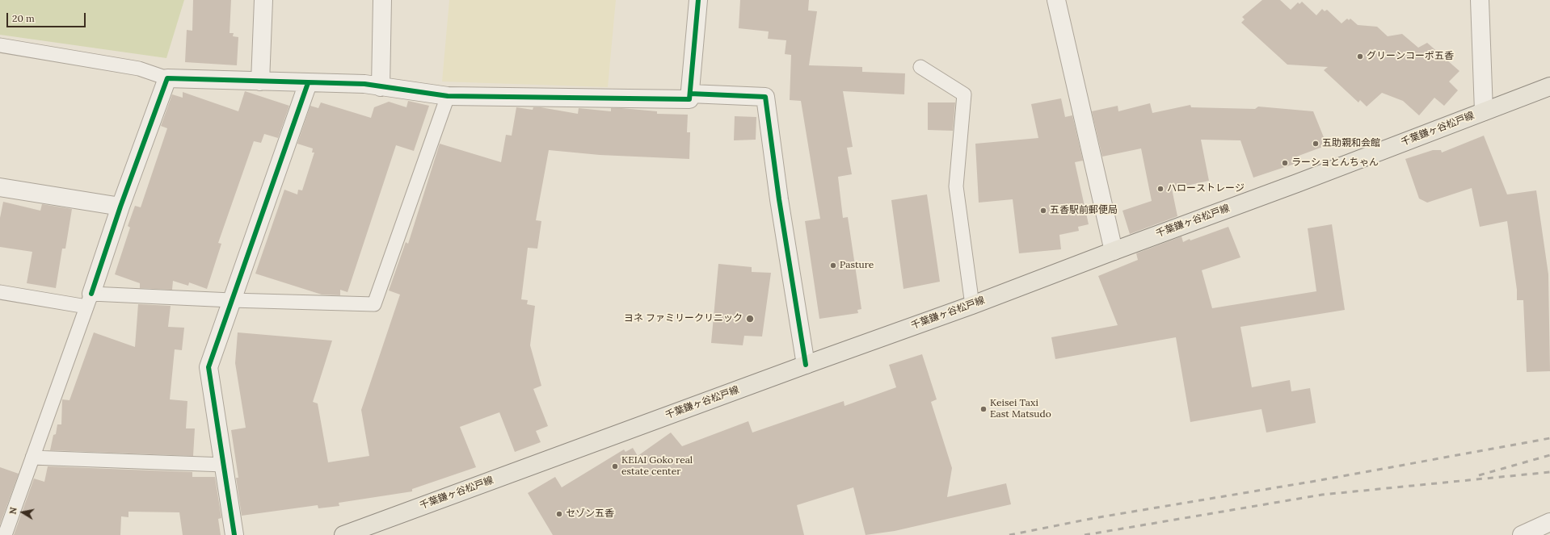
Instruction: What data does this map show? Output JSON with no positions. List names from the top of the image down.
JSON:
{
  "streets": {
    "main road": ["千葉鎌ヶ谷松戸線"]
  },
  "places": [
    "グリーンコーポ五香",
    "五助親和会館",
    "ラーショとんちゃん",
    "ハローストレージ",
    "五香駅前郵便局",
    "Pasture",
    "ヨネ ファミリークリニック",
    "Keisei Taxi East Matsudo",
    "KEIAI Goko real estate center",
    "セゾン五香"
  ],
  "scale_bar": "20 m",
  "north": "left"
}
